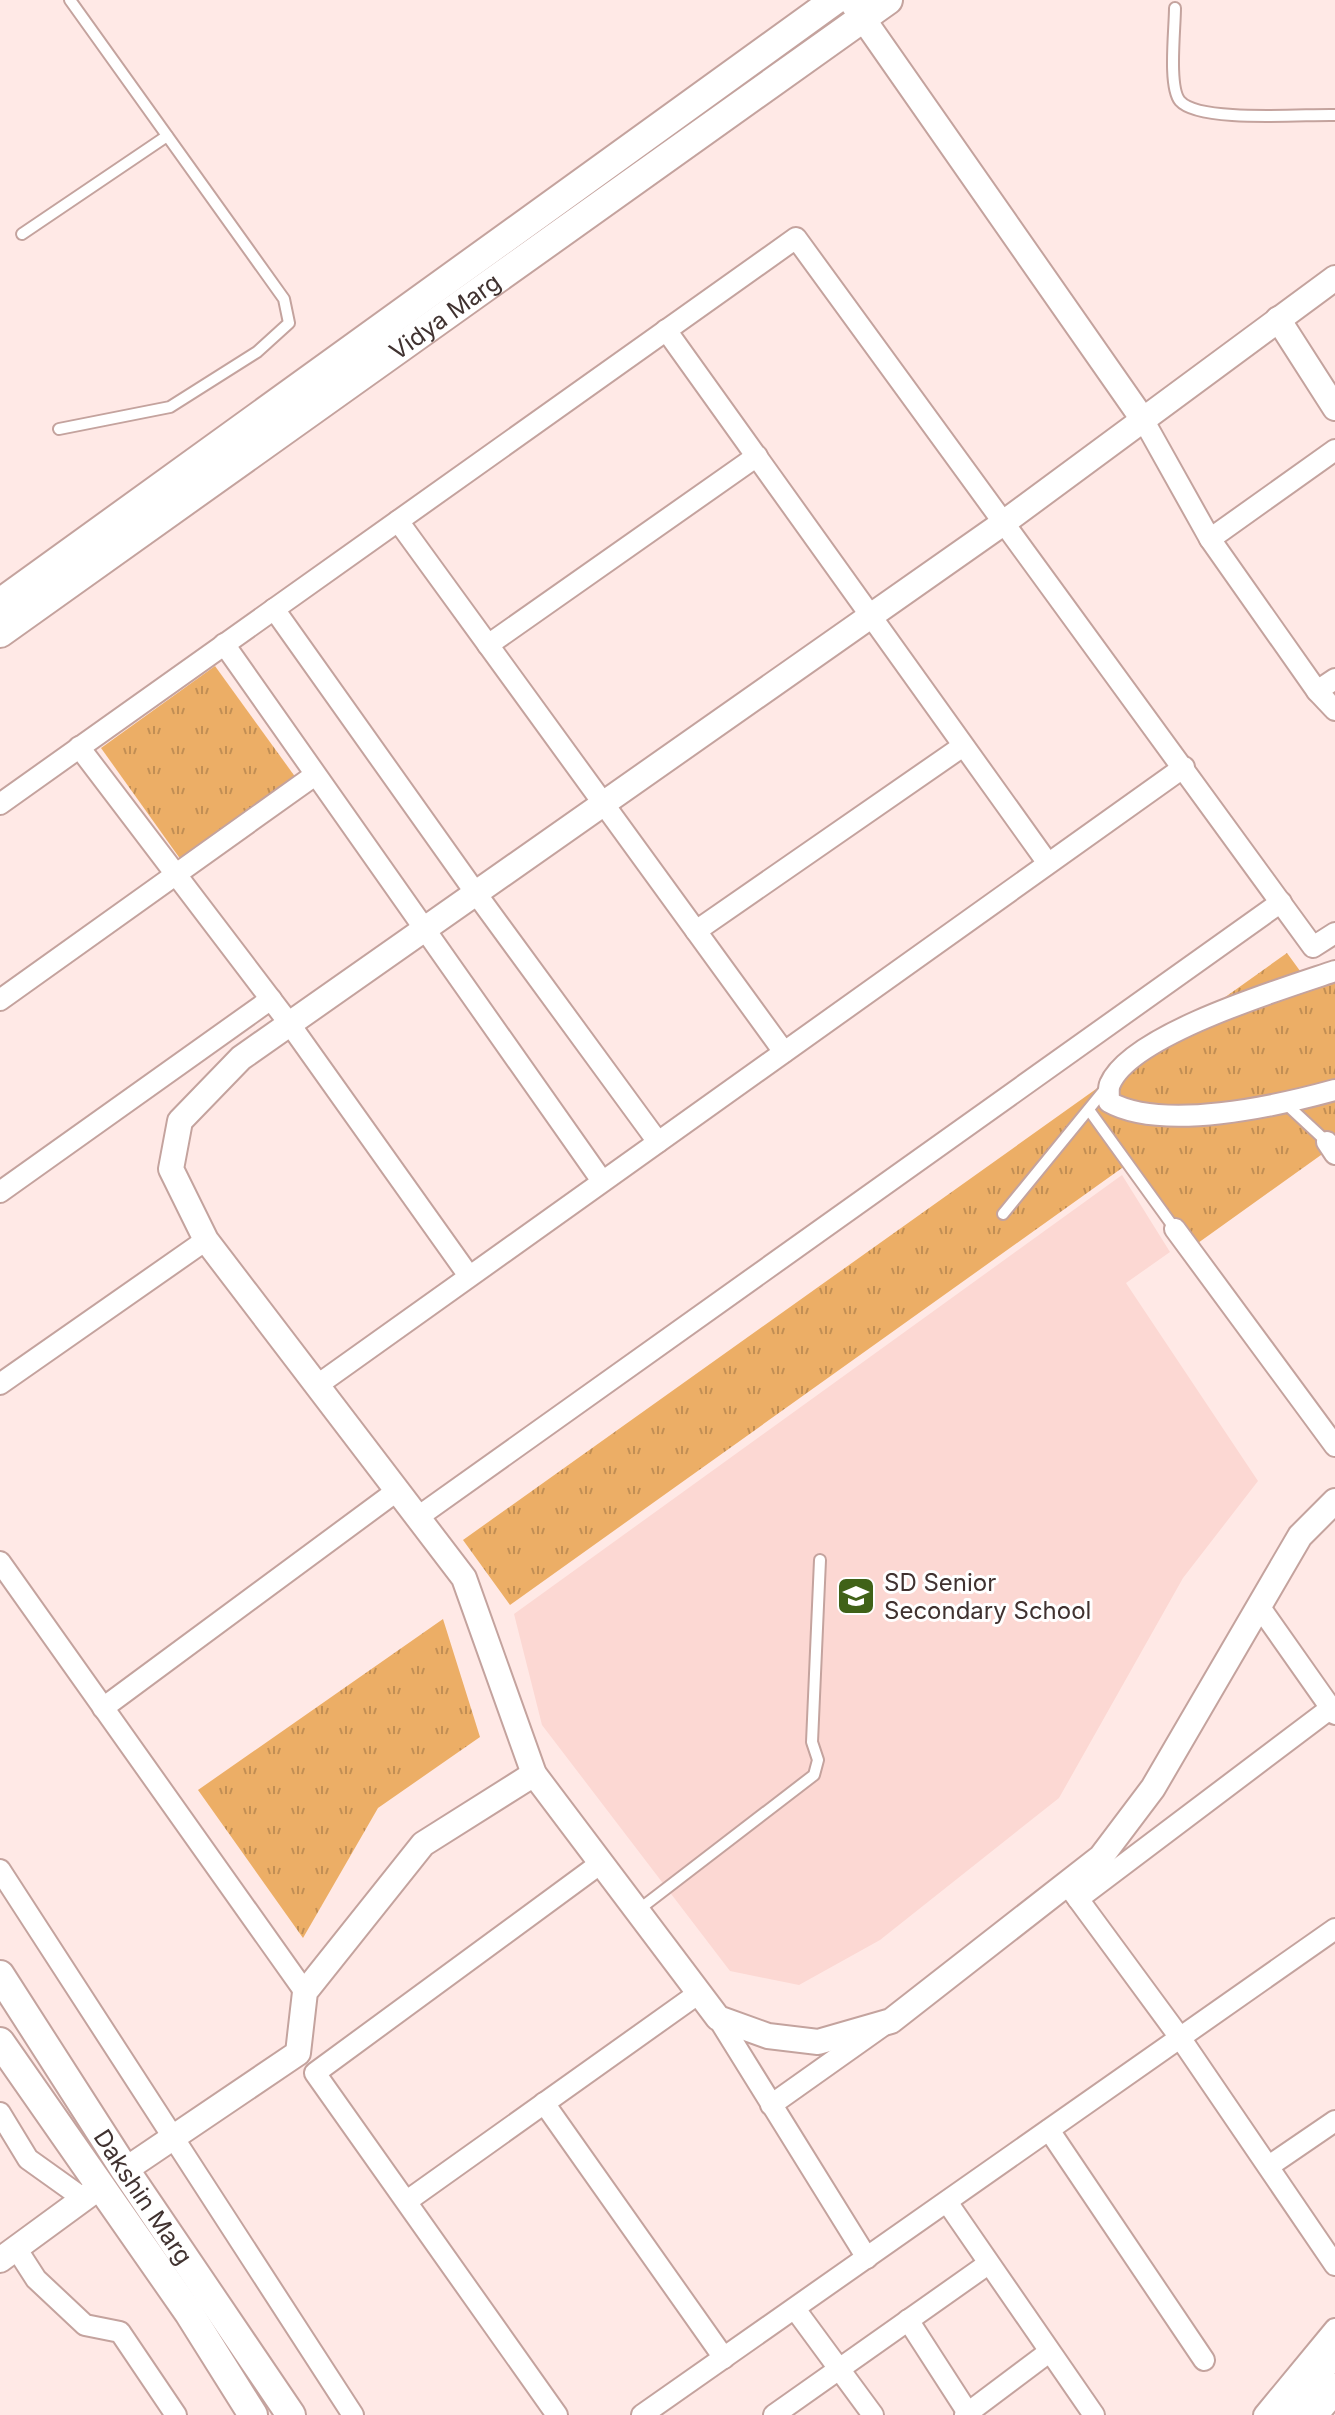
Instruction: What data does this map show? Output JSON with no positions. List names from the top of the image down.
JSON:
{
  "streets": {
    "main road": ["Vidya Marg", "Dakshin Marg"]
  },
  "places": {
    "school or university": ["SD Senior Secondary School"]
  }
}
